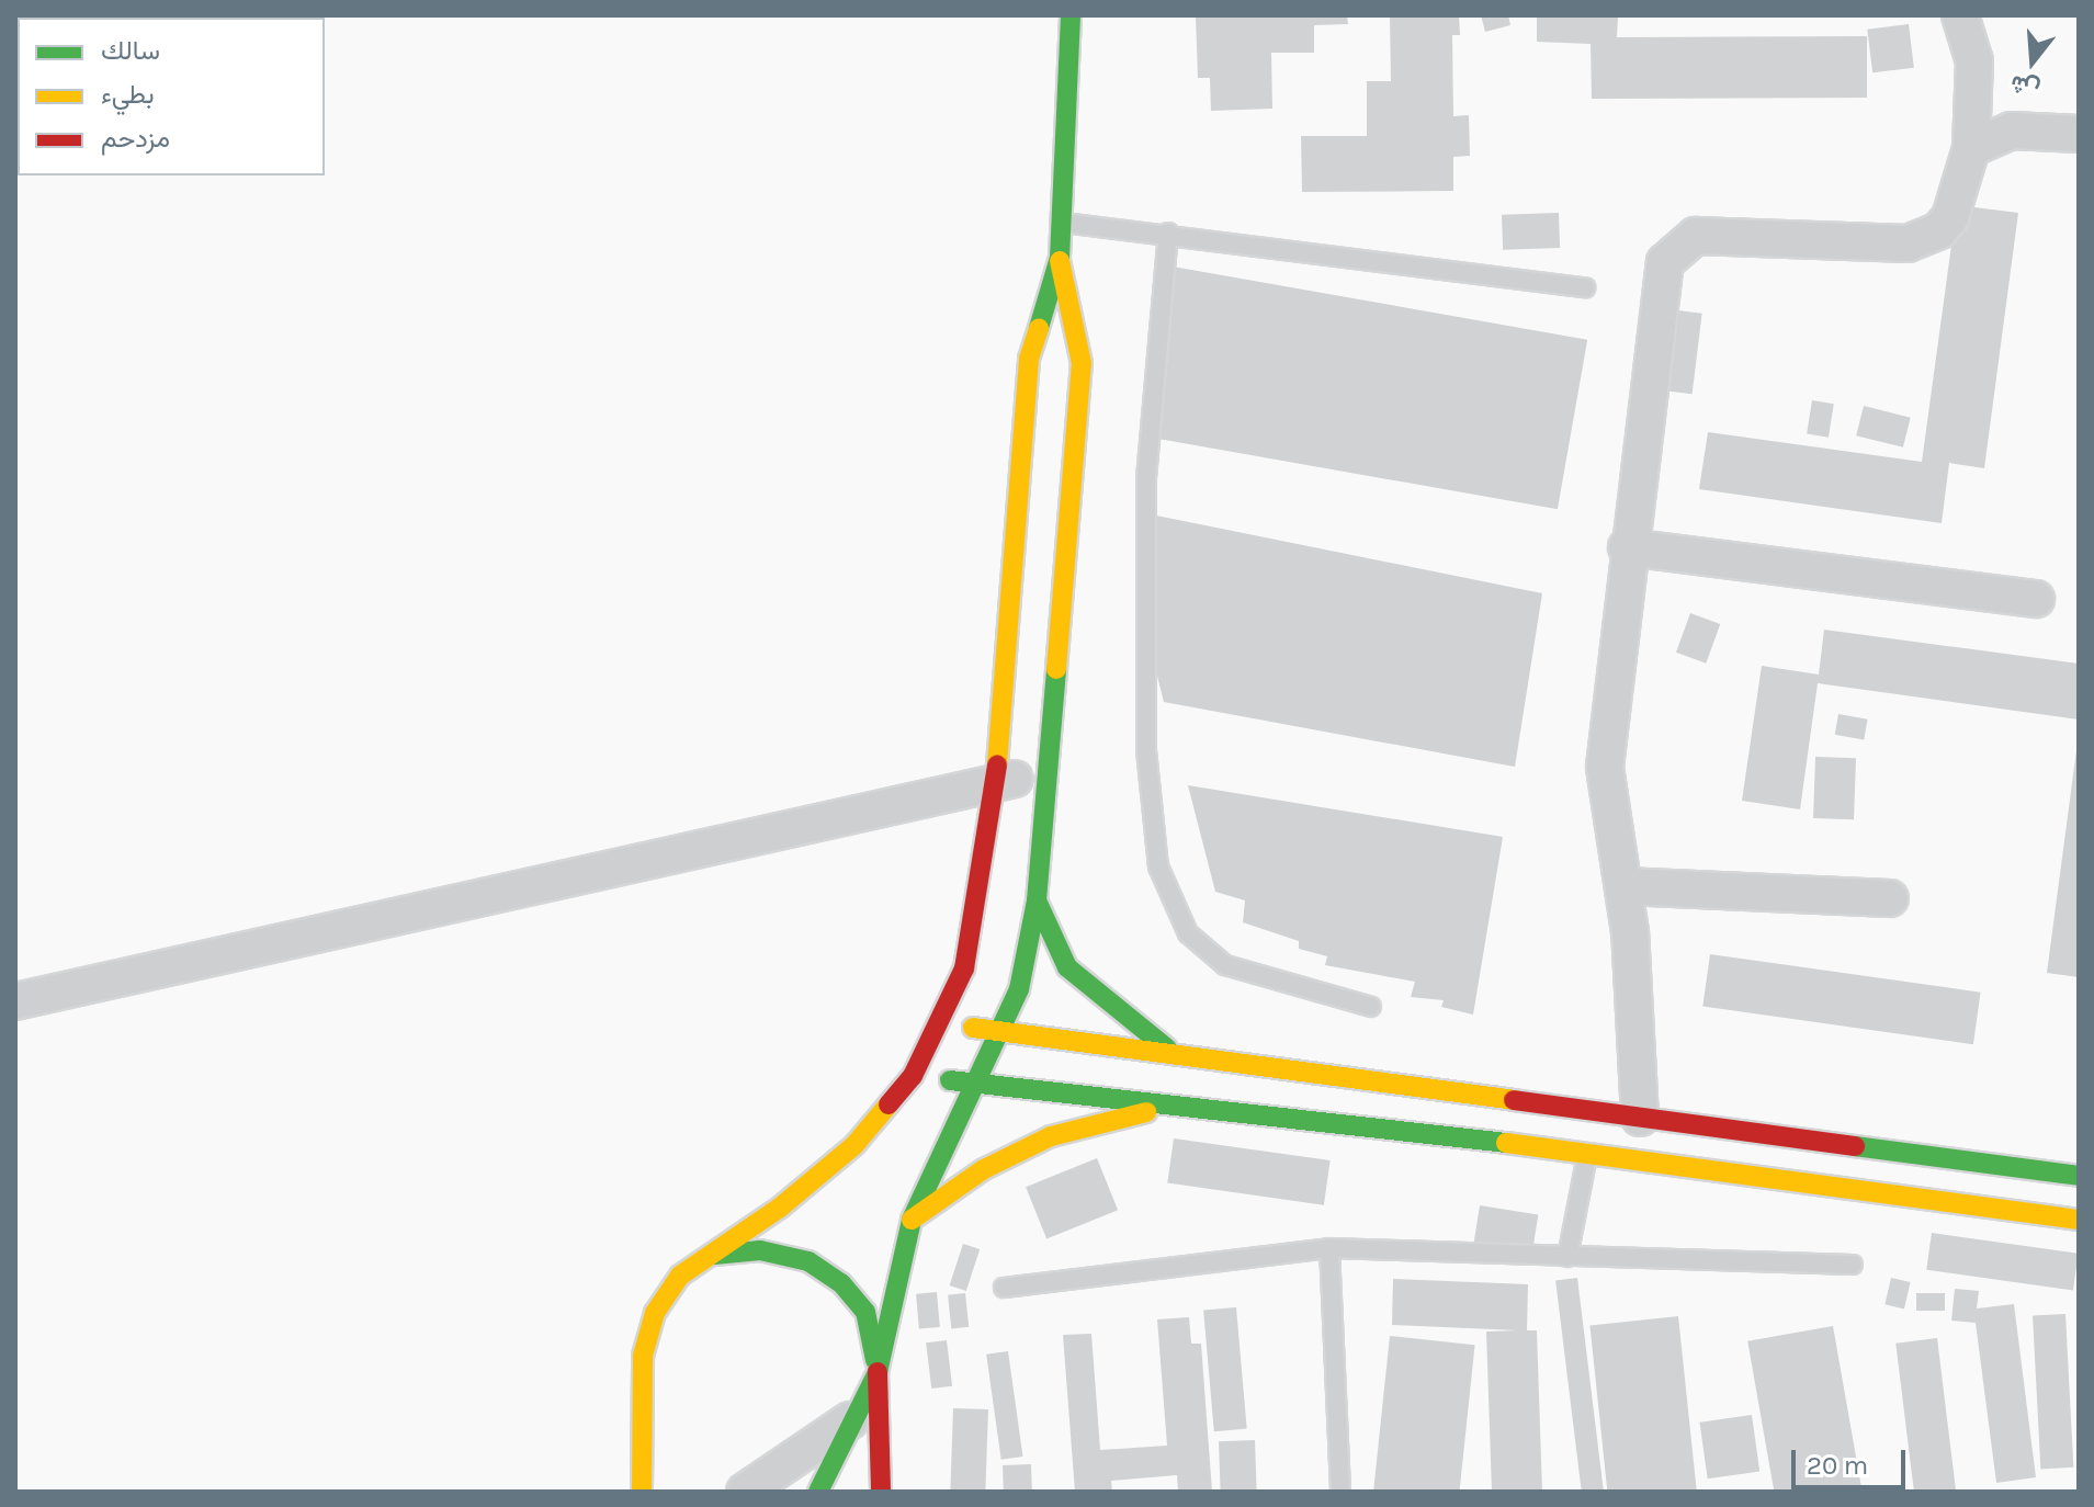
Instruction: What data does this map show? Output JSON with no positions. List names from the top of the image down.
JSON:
{
  "legend": ["سالك", "بطيء", "مزدحم"],
  "scale_bar": "20 m",
  "north": "bottom"
}
